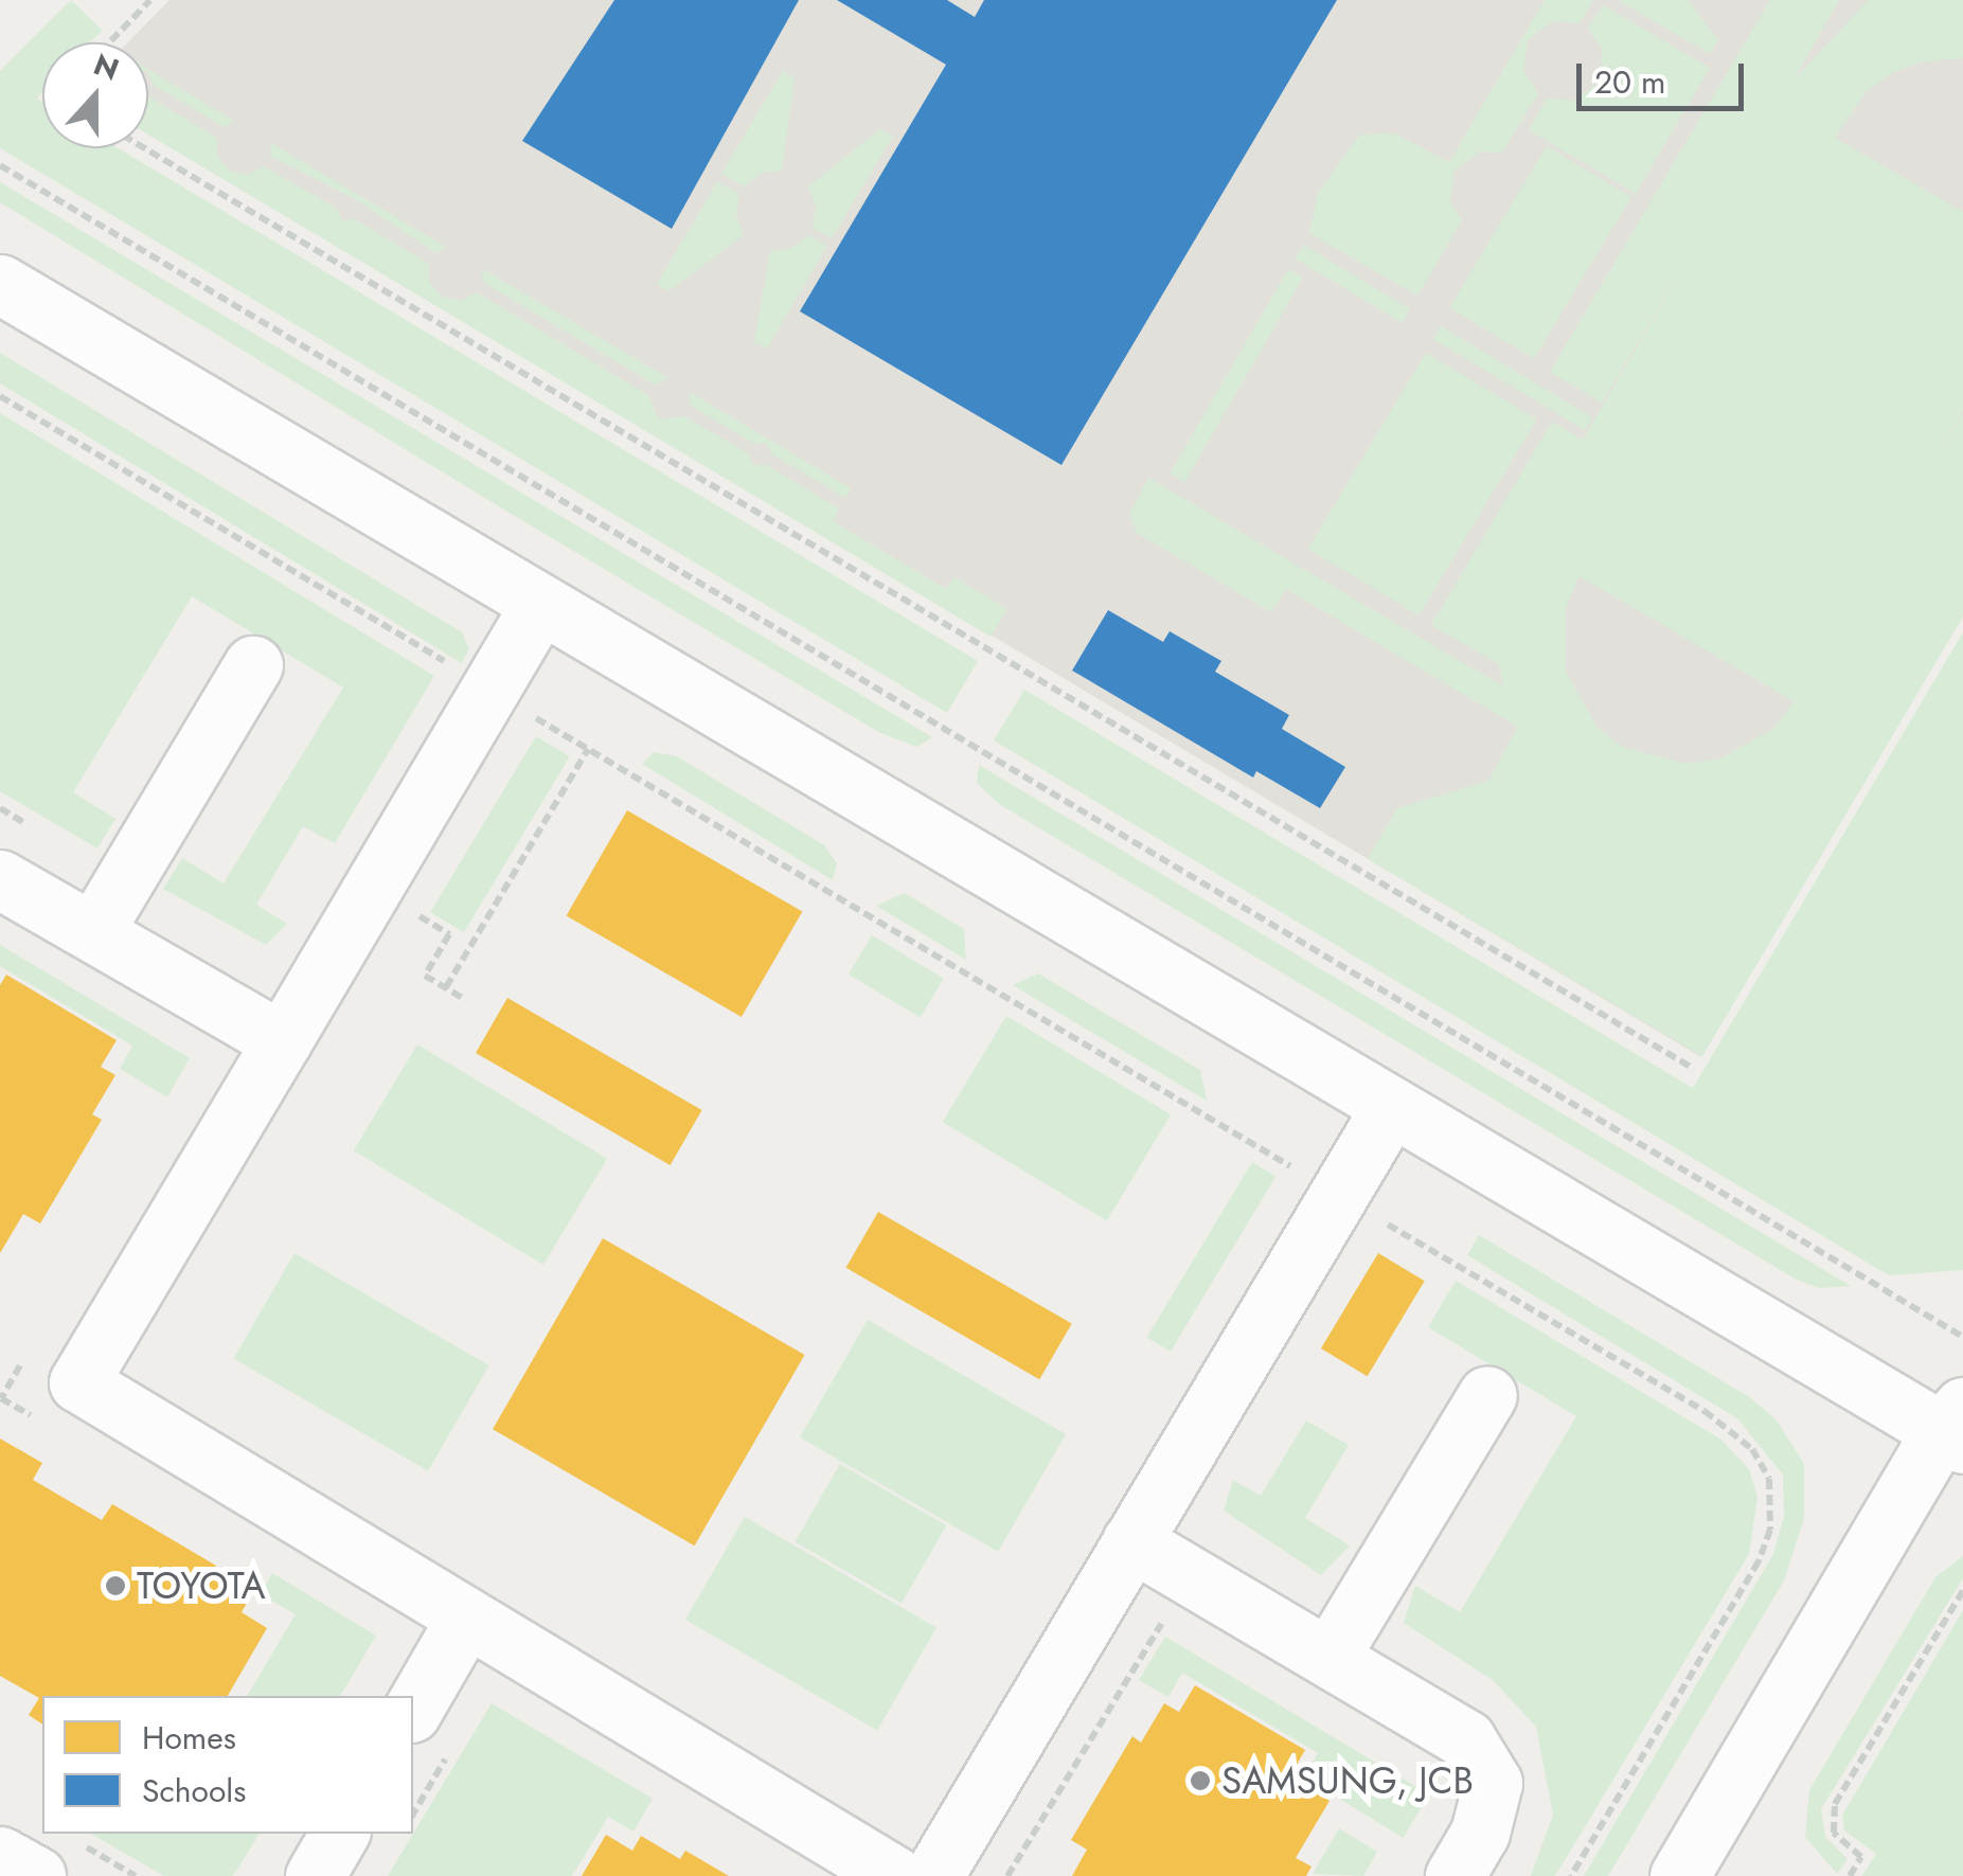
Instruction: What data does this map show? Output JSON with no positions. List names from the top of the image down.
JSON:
{
  "places": ["TOYOTA", "SAMSUNG, JCB"],
  "legend": ["Homes", "Schools"],
  "scale_bar": "20 m",
  "north": "top"
}
